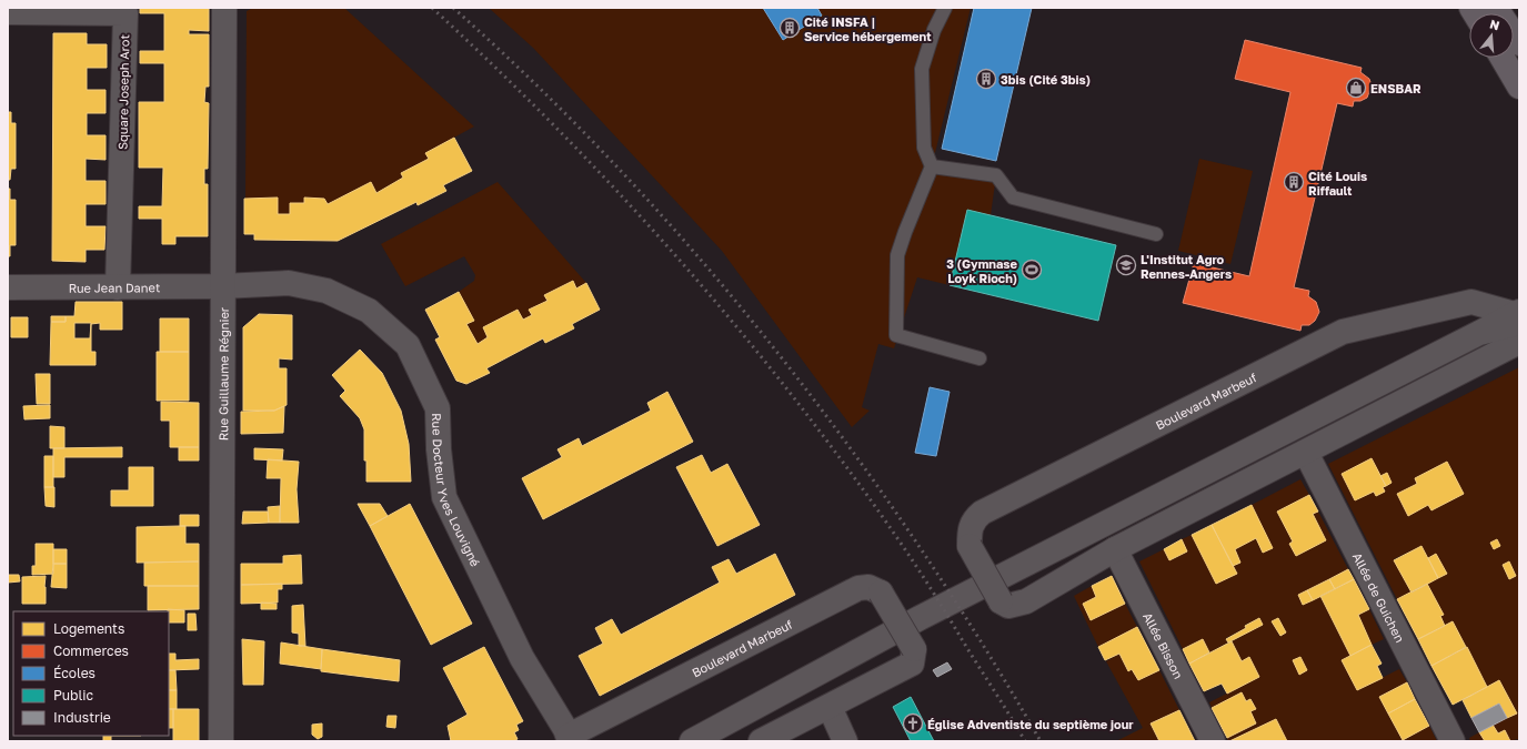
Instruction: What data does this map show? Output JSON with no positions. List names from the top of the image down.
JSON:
{
  "streets": {
    "street": [
      "Square Joseph Arot",
      "Rue Jean Danet",
      "Rue Guillaume Régnier",
      "Boulevard Marbeuf",
      "Rue Docteur Yves Louvigné",
      "Allée de Guichen",
      "Allée Bisson"
    ]
  },
  "crossings": [
    ["Square Joseph Arot", "Rue Jean Danet"],
    ["Rue Jean Danet", "Rue Guillaume Régnier"],
    ["Rue Jean Danet", "Rue Docteur Yves Louvigné"],
    ["Rue Guillaume Régnier", "Rue Docteur Yves Louvigné"],
    ["Boulevard Marbeuf", "Rue Docteur Yves Louvigné"],
    ["Boulevard Marbeuf", "Allée de Guichen"],
    ["Boulevard Marbeuf", "Allée Bisson"]
  ],
  "places": {
    "building": ["Cité INSFA | Service hébergement", "3bis (Cité 3bis)", "Cité Louis Riffault"],
    "shop": ["ENSBAR"],
    "school or university": ["L'Institut Agro Rennes-Angers"],
    "sports": ["3 (Gymnase Loyk Rioch)"],
    "church": ["Église Adventiste du septième jour"]
  },
  "legend": [
    "Logements",
    "Commerces",
    "Écoles",
    "Public",
    "Industrie"
  ],
  "north": "top"
}
